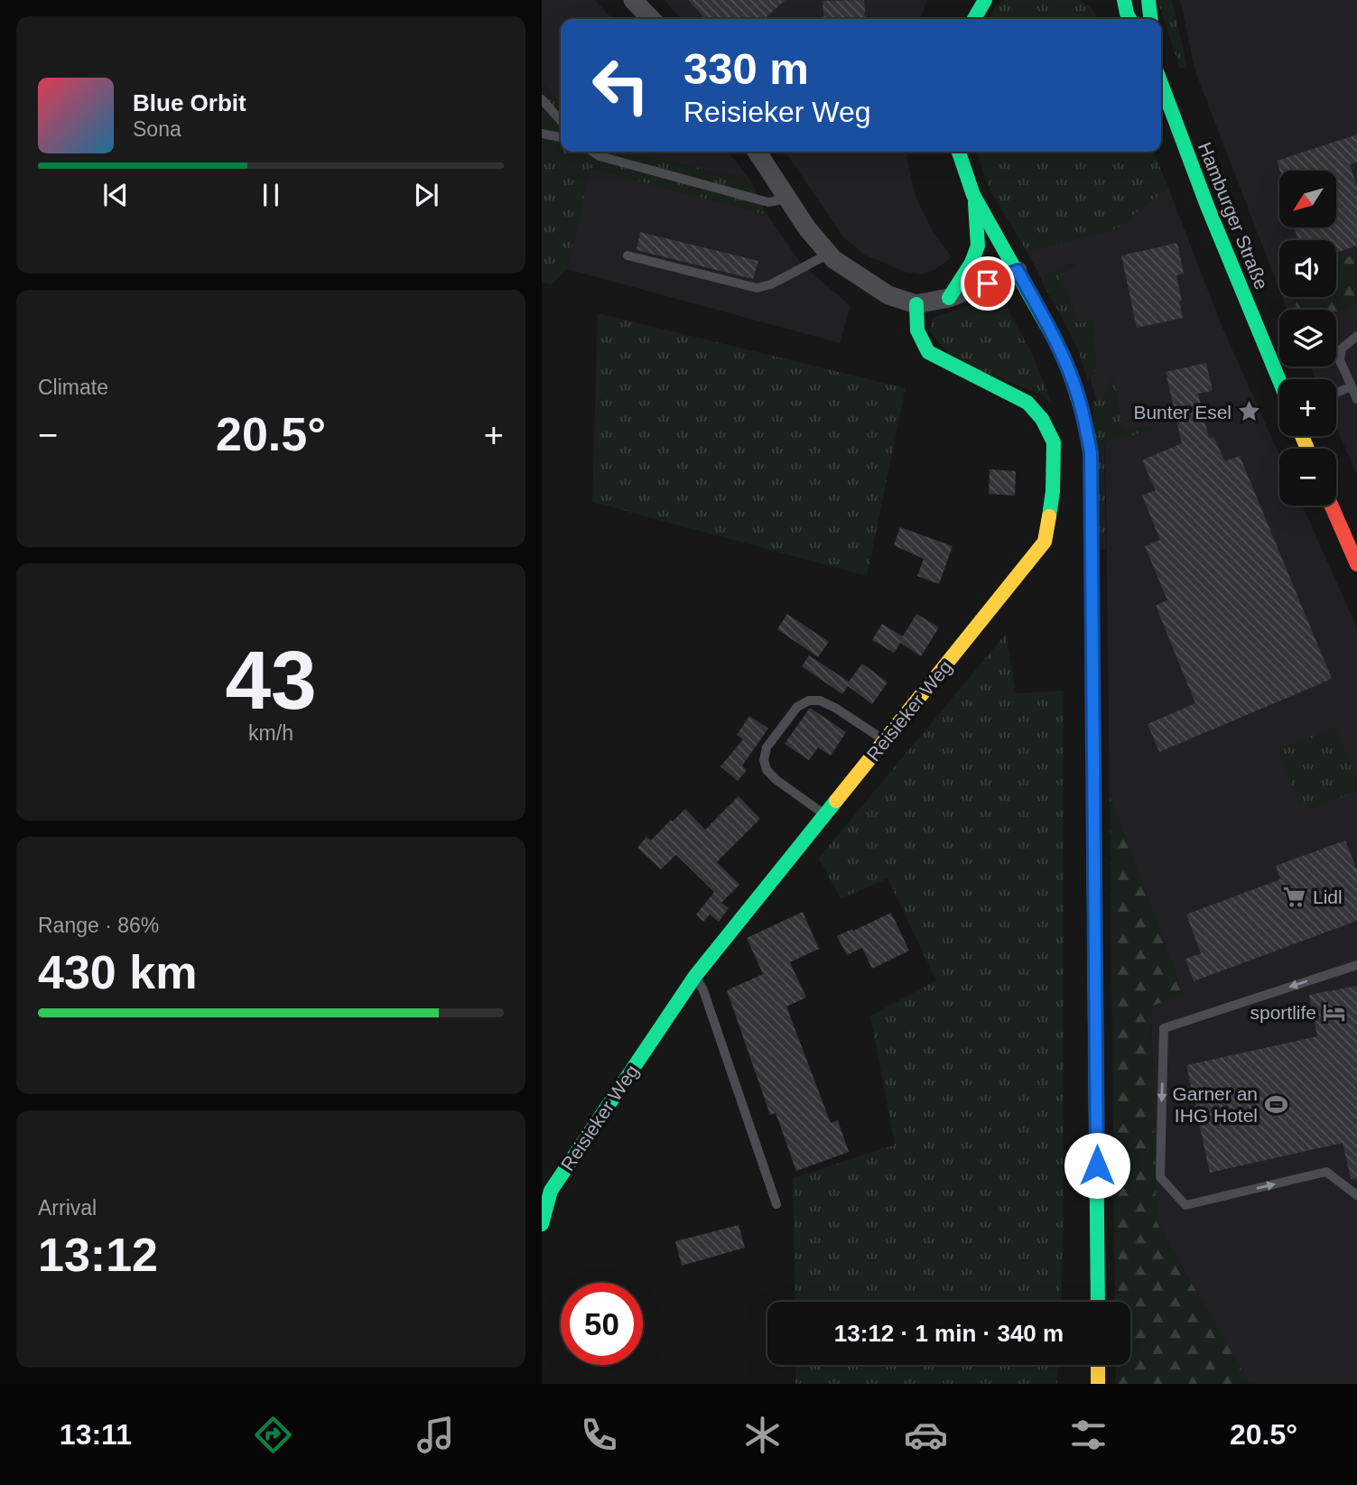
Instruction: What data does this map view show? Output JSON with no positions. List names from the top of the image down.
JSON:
{
  "streets": {
    "main road": ["Hamburger Straße", "Reisieker Weg"]
  },
  "places": {
    "place": ["Bunter Esel"],
    "supermarket": ["Lidl"],
    "hotel": ["sportlife"],
    "sports": ["Garner an IHG Hotel"]
  },
  "north": "bottom left",
  "page": {
    "turn": ["330 m", "Reisieker Weg"],
    "song": ["Blue Orbit", "Sona"],
    "map_buttons": ["+", "−"],
    "tile": [
      "Climate",
      ["43", "km/h"],
      ["Range · 86%", "430 km"],
      ["Arrival", "13:12"]
    ],
    "heat": ["−", "20.5°", "+"],
    "limit": "50",
    "trip": "13:12 · 1 min · 340 m",
    "tabs": ["13:11", "20.5°"]
  }
}
